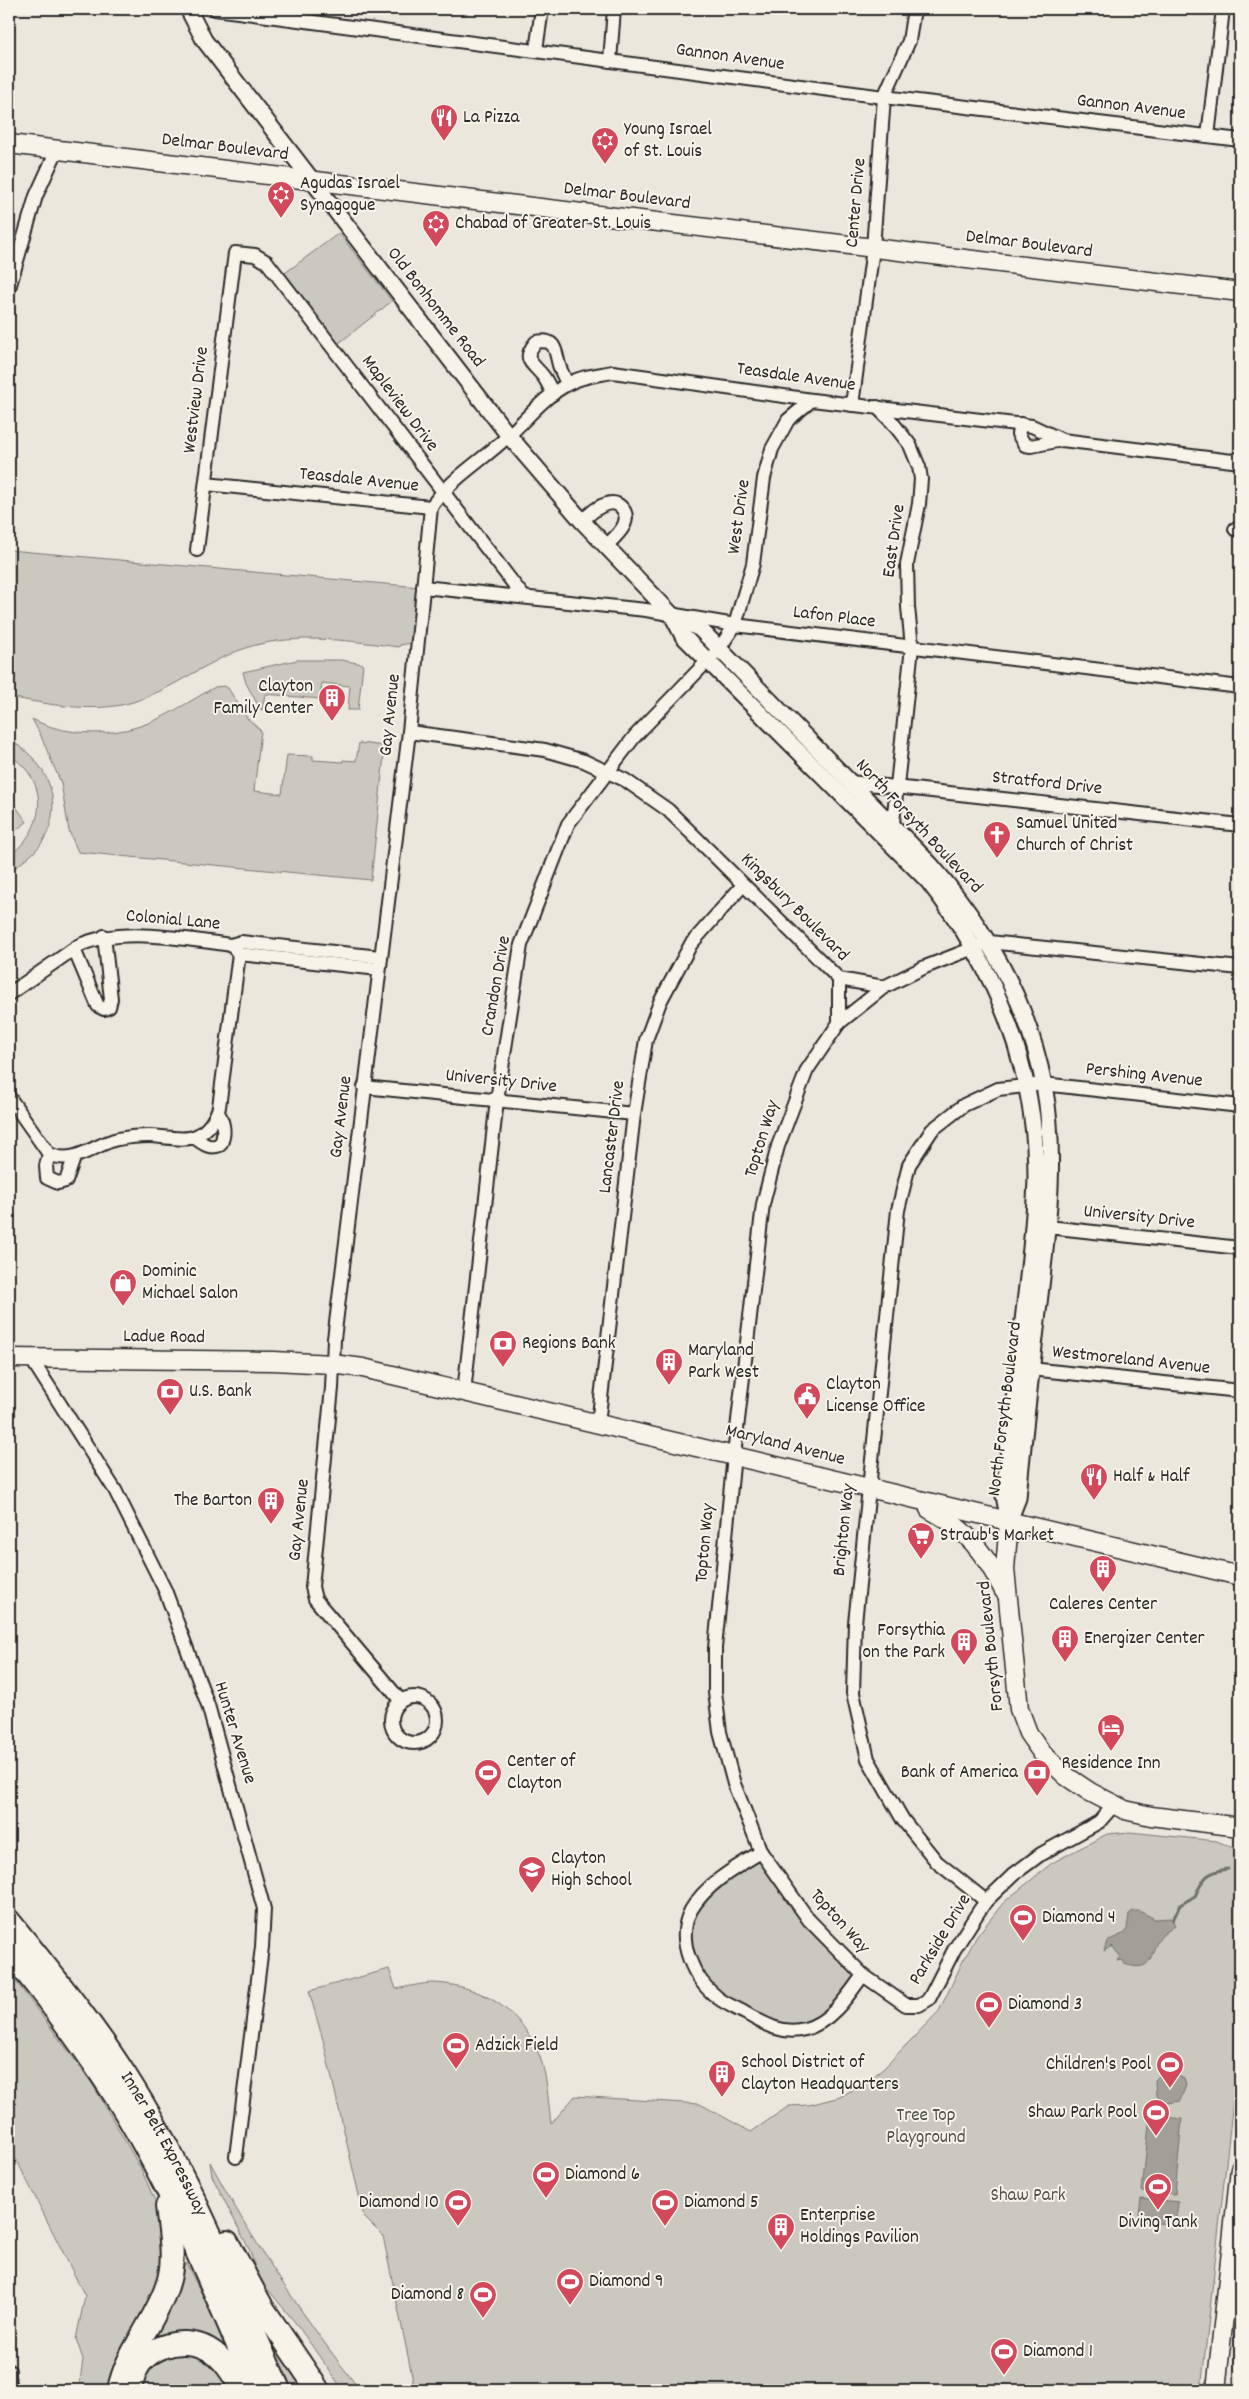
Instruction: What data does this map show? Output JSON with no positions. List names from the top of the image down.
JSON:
{
  "streets": {
    "highway": ["Inner Belt Expressway"],
    "main road": [
      "Delmar Boulevard",
      "Ladue Road",
      "Maryland Avenue",
      "Forsyth Boulevard"
    ],
    "street": [
      "Gannon Avenue",
      "Center Drive",
      "Old Bonhomme Road",
      "Teasdale Avenue",
      "Westview Drive",
      "Mapleview Drive",
      "West Drive",
      "East Drive",
      "Lafon Place",
      "Gay Avenue",
      "Stratford Drive",
      "North Forsyth Boulevard",
      "Kingsbury Boulevard",
      "Colonial Lane",
      "Crandon Drive",
      "Pershing Avenue",
      "University Drive",
      "Lancaster Drive",
      "Topton Way",
      "Westmoreland Avenue",
      "Brighton Way",
      "Hunter Avenue",
      "Parkside Drive"
    ]
  },
  "crossings": [
    ["Gannon Avenue", "Center Drive"],
    ["Delmar Boulevard", "Center Drive"],
    ["Delmar Boulevard", "Old Bonhomme Road"],
    ["Center Drive", "Teasdale Avenue"],
    ["Old Bonhomme Road", "Teasdale Avenue"],
    ["Old Bonhomme Road", "Lafon Place"],
    ["Old Bonhomme Road", "North Forsyth Boulevard"],
    ["Teasdale Avenue", "Westview Drive"],
    ["Teasdale Avenue", "Mapleview Drive"],
    ["Teasdale Avenue", "West Drive"],
    ["Teasdale Avenue", "East Drive"],
    ["Teasdale Avenue", "Gay Avenue"],
    ["Westview Drive", "Mapleview Drive"],
    ["Mapleview Drive", "Lafon Place"],
    ["West Drive", "Lafon Place"],
    ["West Drive", "North Forsyth Boulevard"],
    ["West Drive", "Crandon Drive"],
    ["East Drive", "Lafon Place"],
    ["East Drive", "Stratford Drive"],
    ["East Drive", "North Forsyth Boulevard"],
    ["Lafon Place", "Gay Avenue"],
    ["Lafon Place", "North Forsyth Boulevard"],
    ["Gay Avenue", "Kingsbury Boulevard"],
    ["Gay Avenue", "Colonial Lane"],
    ["Gay Avenue", "University Drive"],
    ["Gay Avenue", "Ladue Road"],
    ["Gay Avenue", "Maryland Avenue"],
    ["Stratford Drive", "North Forsyth Boulevard"],
    ["North Forsyth Boulevard", "Crandon Drive"],
    ["North Forsyth Boulevard", "Pershing Avenue"],
    ["North Forsyth Boulevard", "University Drive"],
    ["North Forsyth Boulevard", "Westmoreland Avenue"],
    ["North Forsyth Boulevard", "Maryland Avenue"],
    ["North Forsyth Boulevard", "Brighton Way"],
    ["North Forsyth Boulevard", "Forsyth Boulevard"],
    ["Kingsbury Boulevard", "Crandon Drive"],
    ["Kingsbury Boulevard", "Lancaster Drive"],
    ["Kingsbury Boulevard", "Topton Way"],
    ["Crandon Drive", "University Drive"],
    ["Crandon Drive", "Maryland Avenue"],
    ["Pershing Avenue", "Brighton Way"],
    ["University Drive", "Lancaster Drive"],
    ["Lancaster Drive", "Maryland Avenue"],
    ["Topton Way", "Maryland Avenue"],
    ["Topton Way", "Parkside Drive"],
    ["Ladue Road", "Maryland Avenue"],
    ["Ladue Road", "Hunter Avenue"],
    ["Maryland Avenue", "Brighton Way"],
    ["Maryland Avenue", "Forsyth Boulevard"],
    ["Brighton Way", "Parkside Drive"],
    ["Forsyth Boulevard", "Parkside Drive"]
  ],
  "parks": ["Tree Top Playground", "Shaw Park"],
  "places": {
    "restaurant": ["La Pizza", "Half & Half"],
    "synagogue": ["Young Israel of St. Louis", "Agudas Israel Synagogue", "Chabad of Greater St. Louis"],
    "building": [
      "Clayton Family Center",
      "Maryland Park West",
      "The Barton",
      "Caleres Center",
      "Energizer Center",
      "Forsythia on the Park",
      "School District of Clayton Headquarters",
      "Enterprise Holdings Pavilion"
    ],
    "church": ["Samuel United Church of Christ"],
    "shop": ["Dominic Michael Salon"],
    "bank": ["Regions Bank", "U.S. Bank", "Bank of America"],
    "public building": ["Clayton License Office"],
    "supermarket": ["Straub's Market"],
    "hotel": ["Residence Inn"],
    "sports": [
      "Center of Clayton",
      "Diamond 4",
      "Diamond 3",
      "Adzick Field",
      "Children's Pool",
      "Shaw Park Pool",
      "Diamond 6",
      "Diving Tank",
      "Diamond 10",
      "Diamond 5",
      "Diamond 9",
      "Diamond 8",
      "Diamond 1"
    ],
    "school or university": ["Clayton High School"]
  }
}
